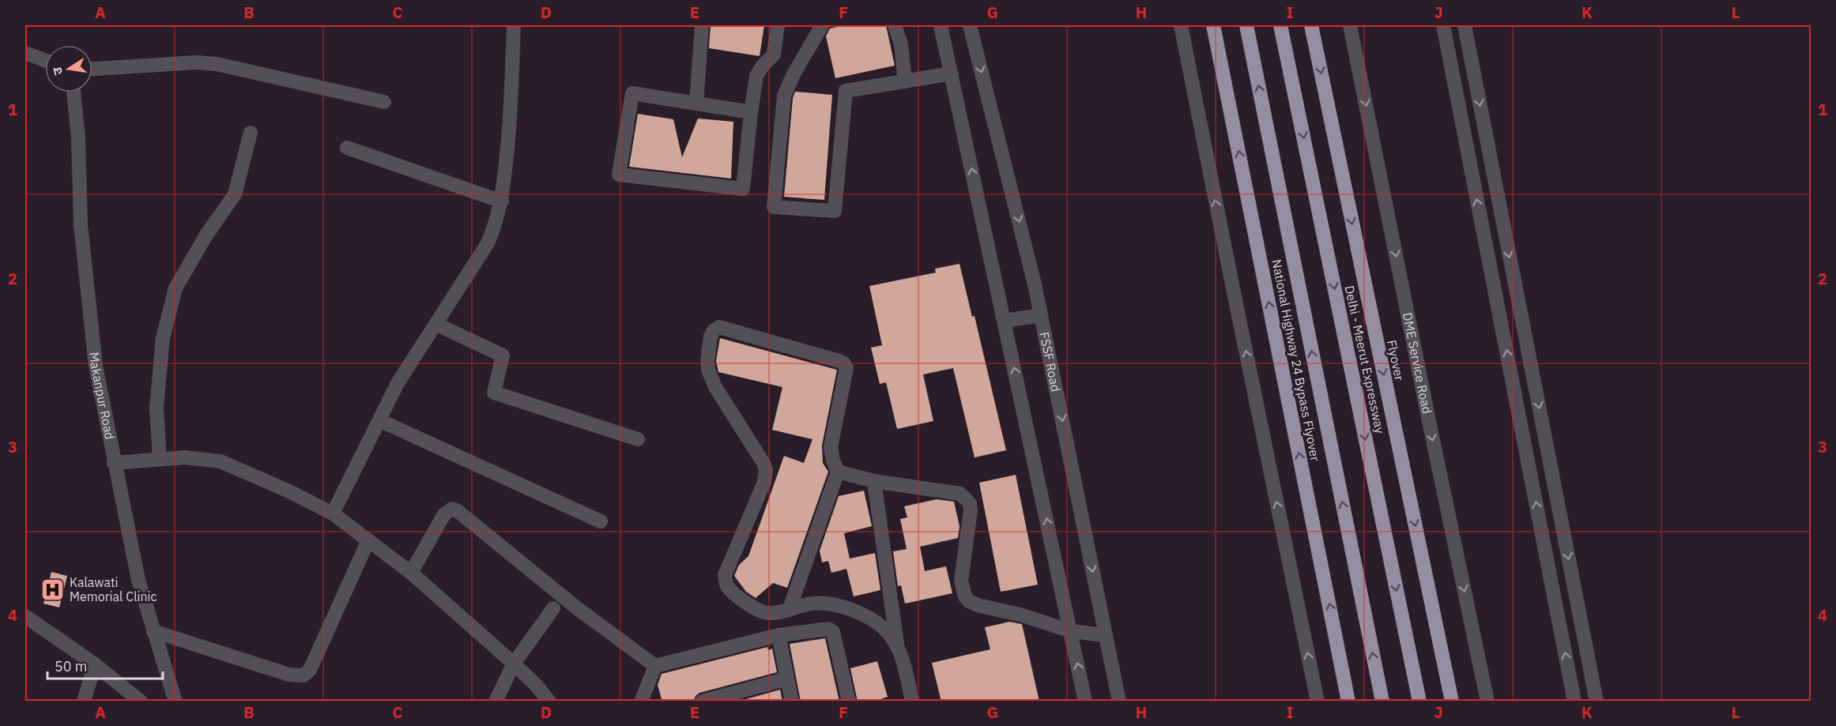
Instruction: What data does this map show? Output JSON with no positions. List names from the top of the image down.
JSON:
{
  "streets": {
    "highway": ["Delhi - Meerut Expressway", "National Highway 24 Bypass Flyover", "Flyover"],
    "street": ["FSSF Road", "DME Service Road", "Makanpur Road"]
  },
  "places": {
    "hospital": ["Kalawati Memorial Clinic"]
  },
  "scale_bar": "50 m",
  "north": "left",
  "grid": {
    "columns": [
      "A",
      "B",
      "C",
      "D",
      "E",
      "F",
      "G",
      "H",
      "I",
      "J",
      "K",
      "L"
    ],
    "rows": [
      "1",
      "2",
      "3",
      "4"
    ]
  }
}
